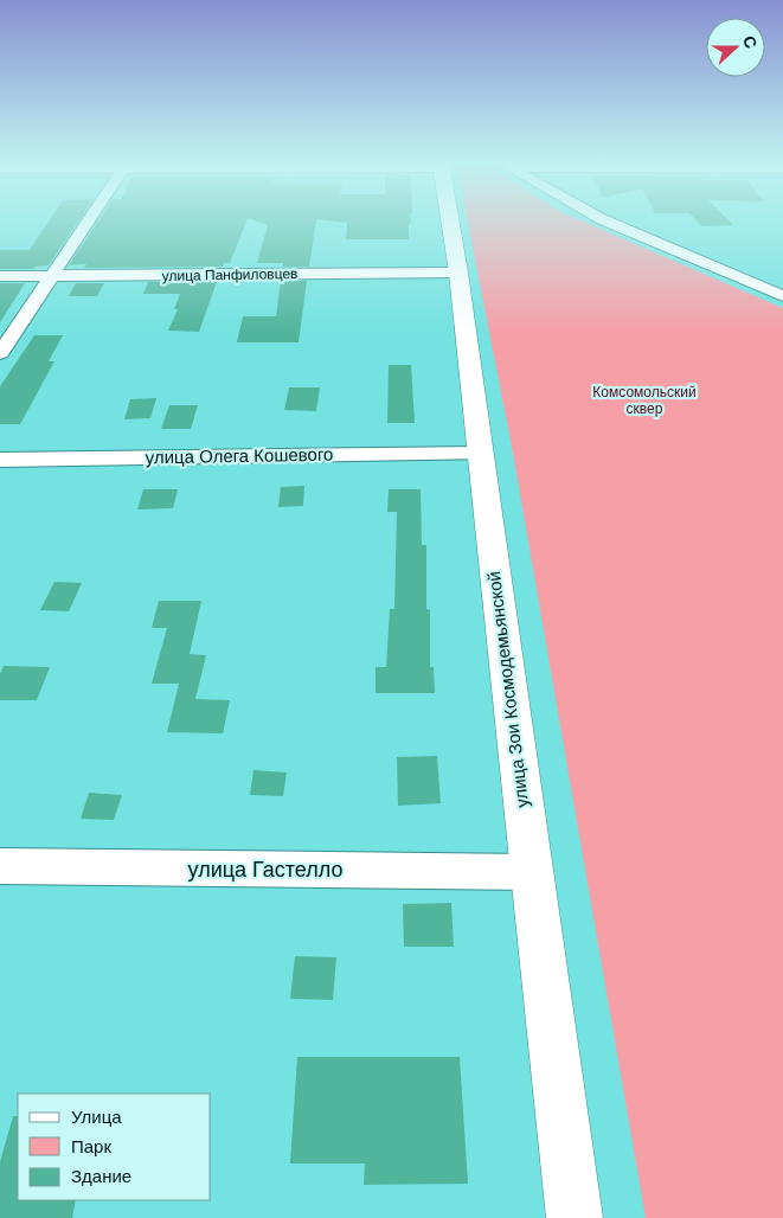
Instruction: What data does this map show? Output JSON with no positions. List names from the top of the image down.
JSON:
{
  "streets": {
    "main road": ["улица Зои Космодемьянской"],
    "street": ["улица Панфиловцев", "улица Олега Кошевого", "улица Гастелло"]
  },
  "crossings": [
    ["улица Панфиловцев", "улица Зои Космодемьянской"],
    ["улица Олега Кошевого", "улица Зои Космодемьянской"],
    ["улица Зои Космодемьянской", "улица Гастелло"]
  ],
  "parks": ["Комсомольский сквер"],
  "legend": ["Улица", "Парк", "Здание"],
  "north": "right"
}
